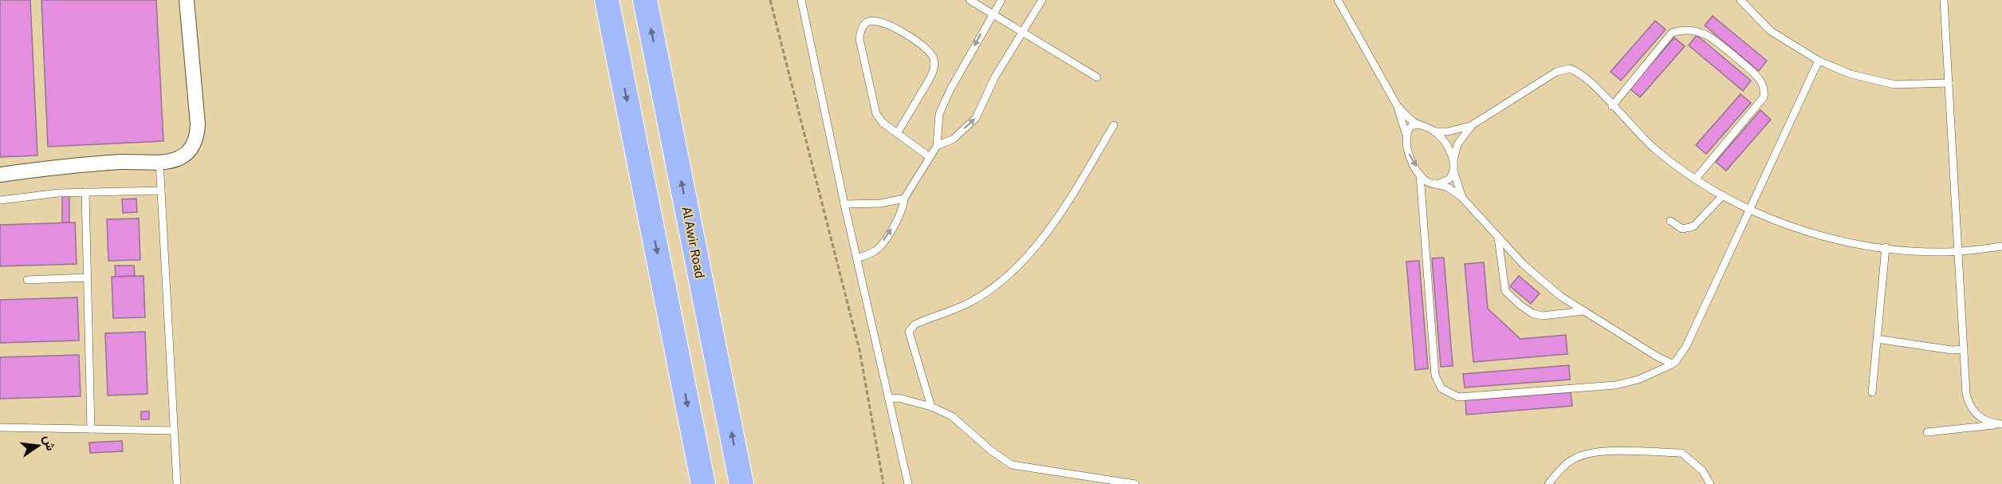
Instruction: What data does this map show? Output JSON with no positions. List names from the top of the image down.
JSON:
{
  "streets": {
    "highway": ["Al Awir Road"]
  },
  "north": "right"
}
